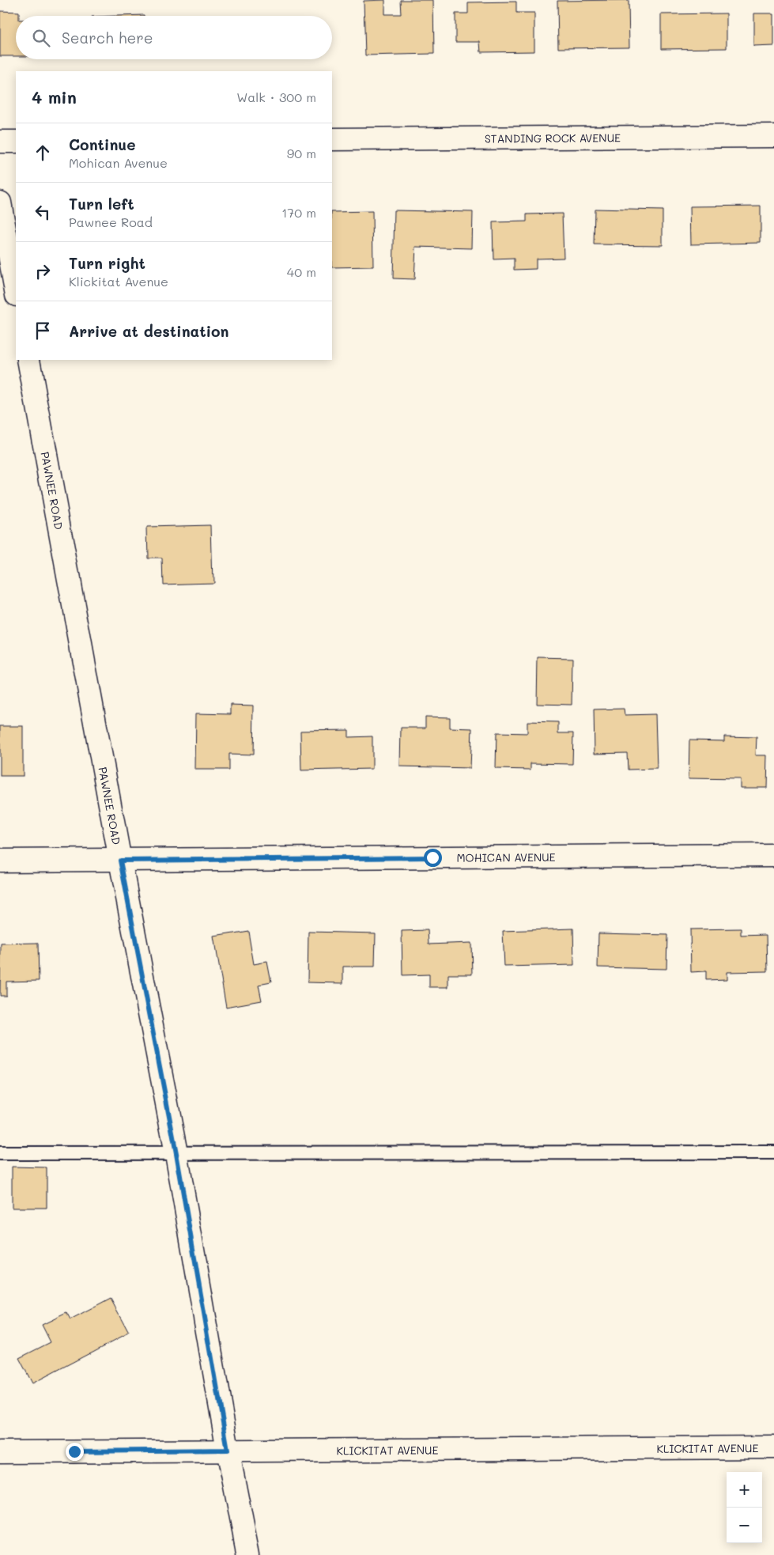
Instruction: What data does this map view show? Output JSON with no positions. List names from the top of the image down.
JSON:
{
  "streets": {
    "street": [
      "STANDING ROCK AVENUE",
      "PAWNEE ROAD",
      "MOHICAN AVENUE",
      "KLICKITAT AVENUE"
    ]
  },
  "crossings": [
    ["PAWNEE ROAD", "MOHICAN AVENUE"],
    ["PAWNEE ROAD", "KLICKITAT AVENUE"]
  ],
  "page": {
    "search": "Search here",
    "heading": ["4 min", "Walk · 300 m"],
    "list": [
      ["Continue", "Mohican Avenue", "90 m"],
      ["Turn left", "Pawnee Road", "170 m"],
      ["Turn right", "Klickitat Avenue", "40 m"],
      "Arrive at destination"
    ],
    "map_buttons": ["+", "−"]
  }
}
